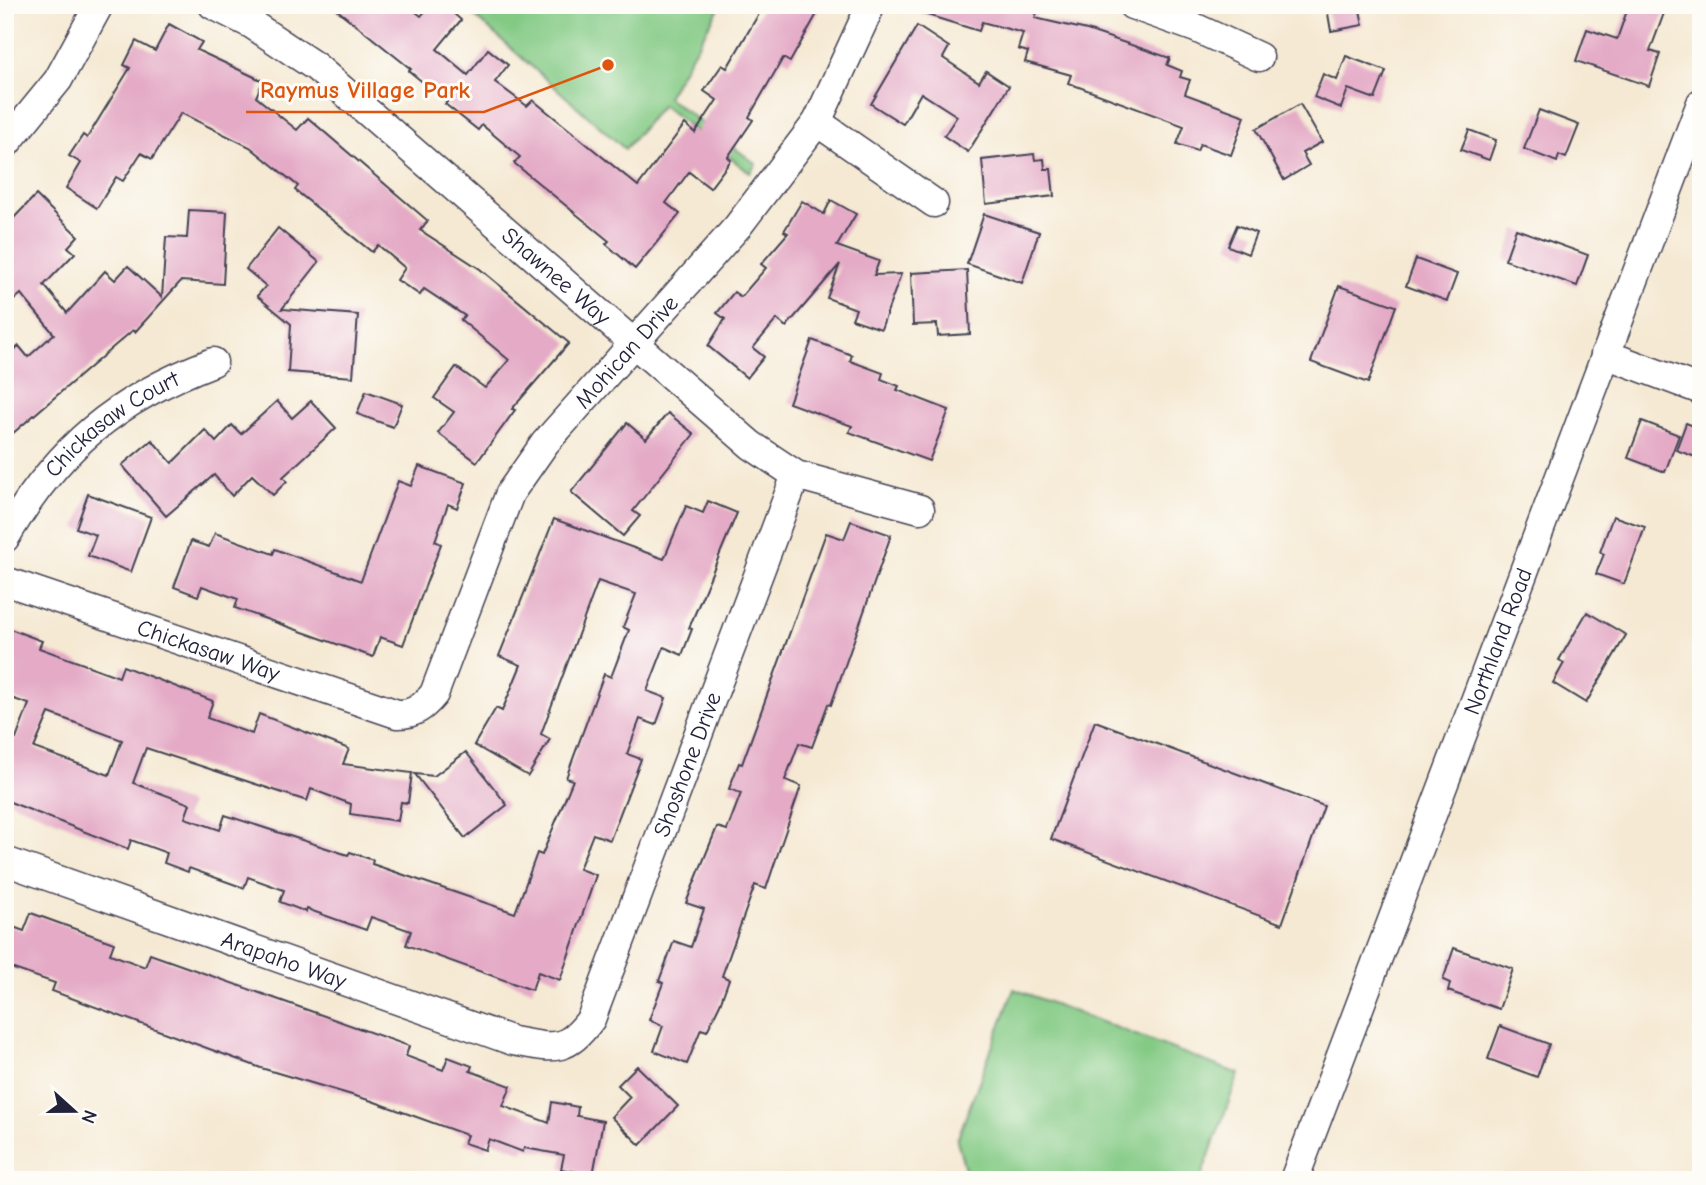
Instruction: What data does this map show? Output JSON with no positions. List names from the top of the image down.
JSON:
{
  "streets": {
    "street": [
      "Shawnee Way",
      "Mohican Drive",
      "Chickasaw Court",
      "Northland Road",
      "Chickasaw Way",
      "Shoshone Drive",
      "Arapaho Way"
    ]
  },
  "crossings": [
    ["Shawnee Way", "Mohican Drive"],
    ["Shawnee Way", "Shoshone Drive"],
    ["Mohican Drive", "Chickasaw Way"],
    ["Shoshone Drive", "Arapaho Way"]
  ],
  "places": ["Raymus Village Park"],
  "north": "right"
}
